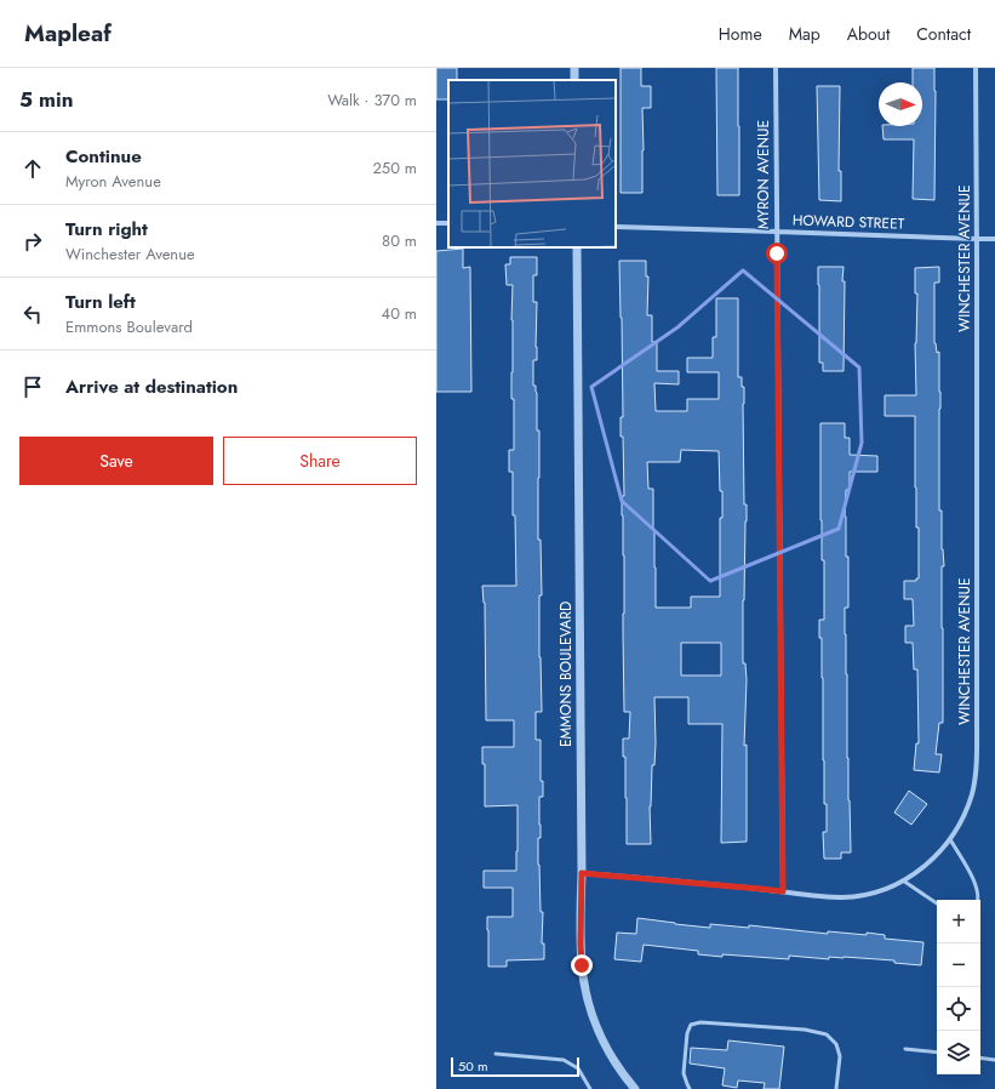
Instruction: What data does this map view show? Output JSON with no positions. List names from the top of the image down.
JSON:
{
  "streets": {
    "street": [
      "MYRON AVENUE",
      "HOWARD STREET",
      "WINCHESTER AVENUE",
      "EMMONS BOULEVARD"
    ]
  },
  "crossings": [
    ["MYRON AVENUE", "HOWARD STREET"],
    ["MYRON AVENUE", "WINCHESTER AVENUE"],
    ["HOWARD STREET", "WINCHESTER AVENUE"],
    ["WINCHESTER AVENUE", "EMMONS BOULEVARD"]
  ],
  "scale_bar": "50 m",
  "north": "right",
  "page": {
    "header": "Mapleaf",
    "nav": [
      "Home",
      "Map",
      "About",
      "Contact"
    ],
    "heading": ["5 min", "Walk · 370 m"],
    "list": [
      ["Continue", "Myron Avenue", "250 m"],
      ["Turn right", "Winchester Avenue", "80 m"],
      ["Turn left", "Emmons Boulevard", "40 m"],
      "Arrive at destination"
    ],
    "buttons": ["Save", "Share"],
    "map_buttons": ["+", "−"],
    "scale": "50 m"
  }
}
